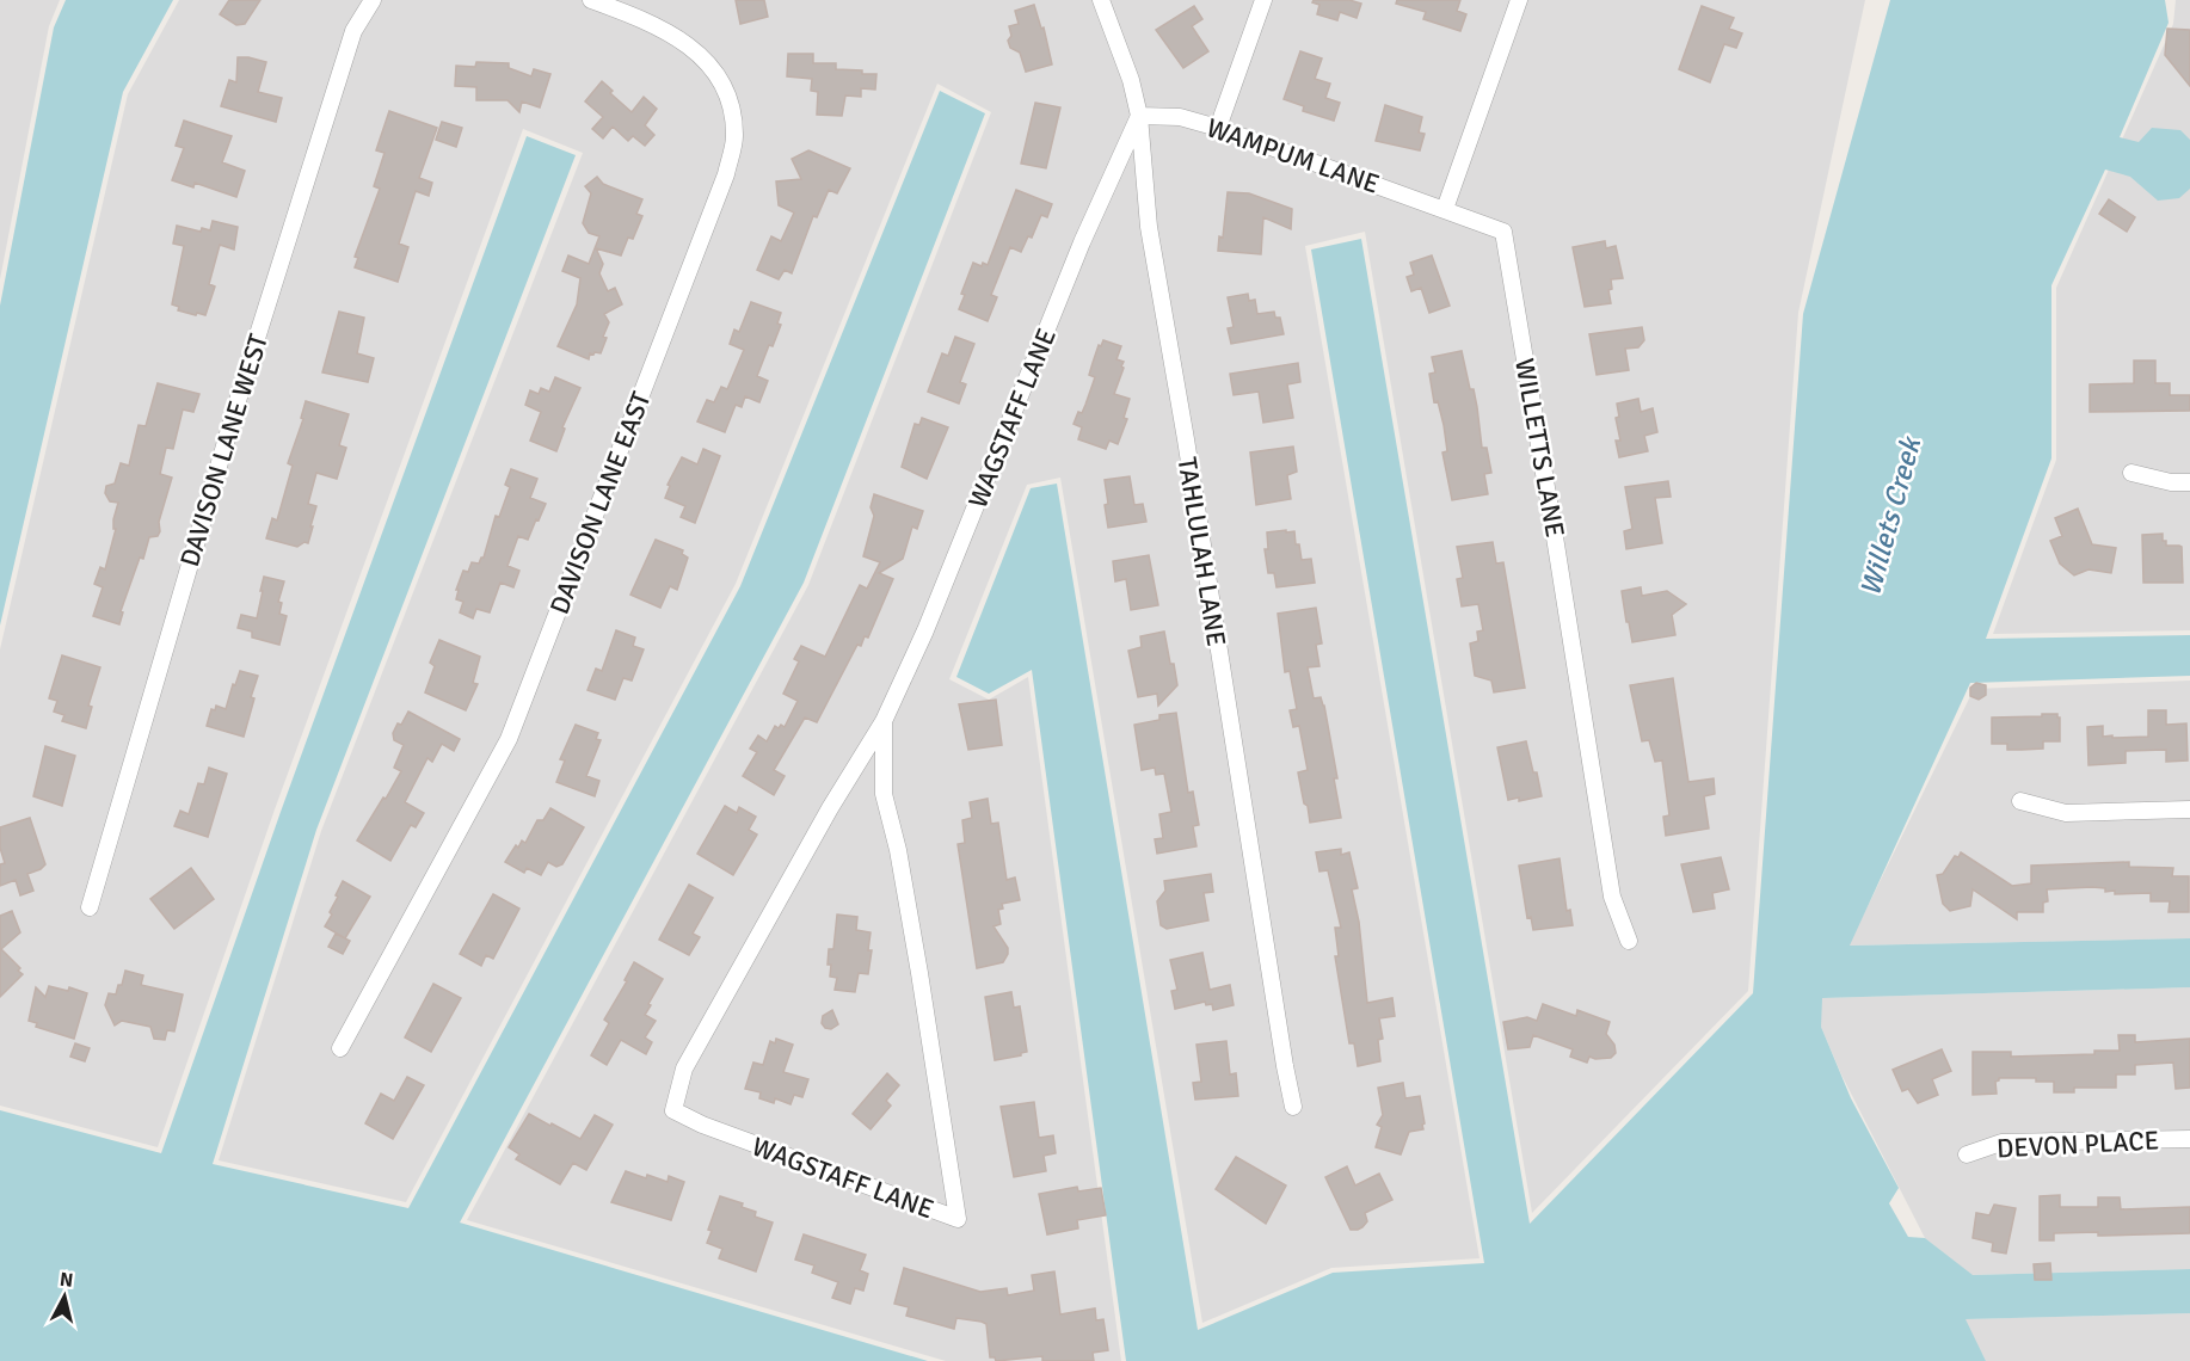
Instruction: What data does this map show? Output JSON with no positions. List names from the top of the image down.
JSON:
{
  "streets": {
    "street": [
      "WAMPUM LANE",
      "WAGSTAFF LANE",
      "WILLETTS LANE",
      "DAVISON LANE WEST",
      "DAVISON LANE EAST",
      "TAHLULAH LANE",
      "DEVON PLACE"
    ]
  },
  "crossings": [
    ["WAMPUM LANE", "WAGSTAFF LANE"],
    ["WAMPUM LANE", "WILLETTS LANE"],
    ["WAMPUM LANE", "TAHLULAH LANE"],
    ["WAGSTAFF LANE", "TAHLULAH LANE"]
  ],
  "water": ["Willets Creek"],
  "north": "top"
}
